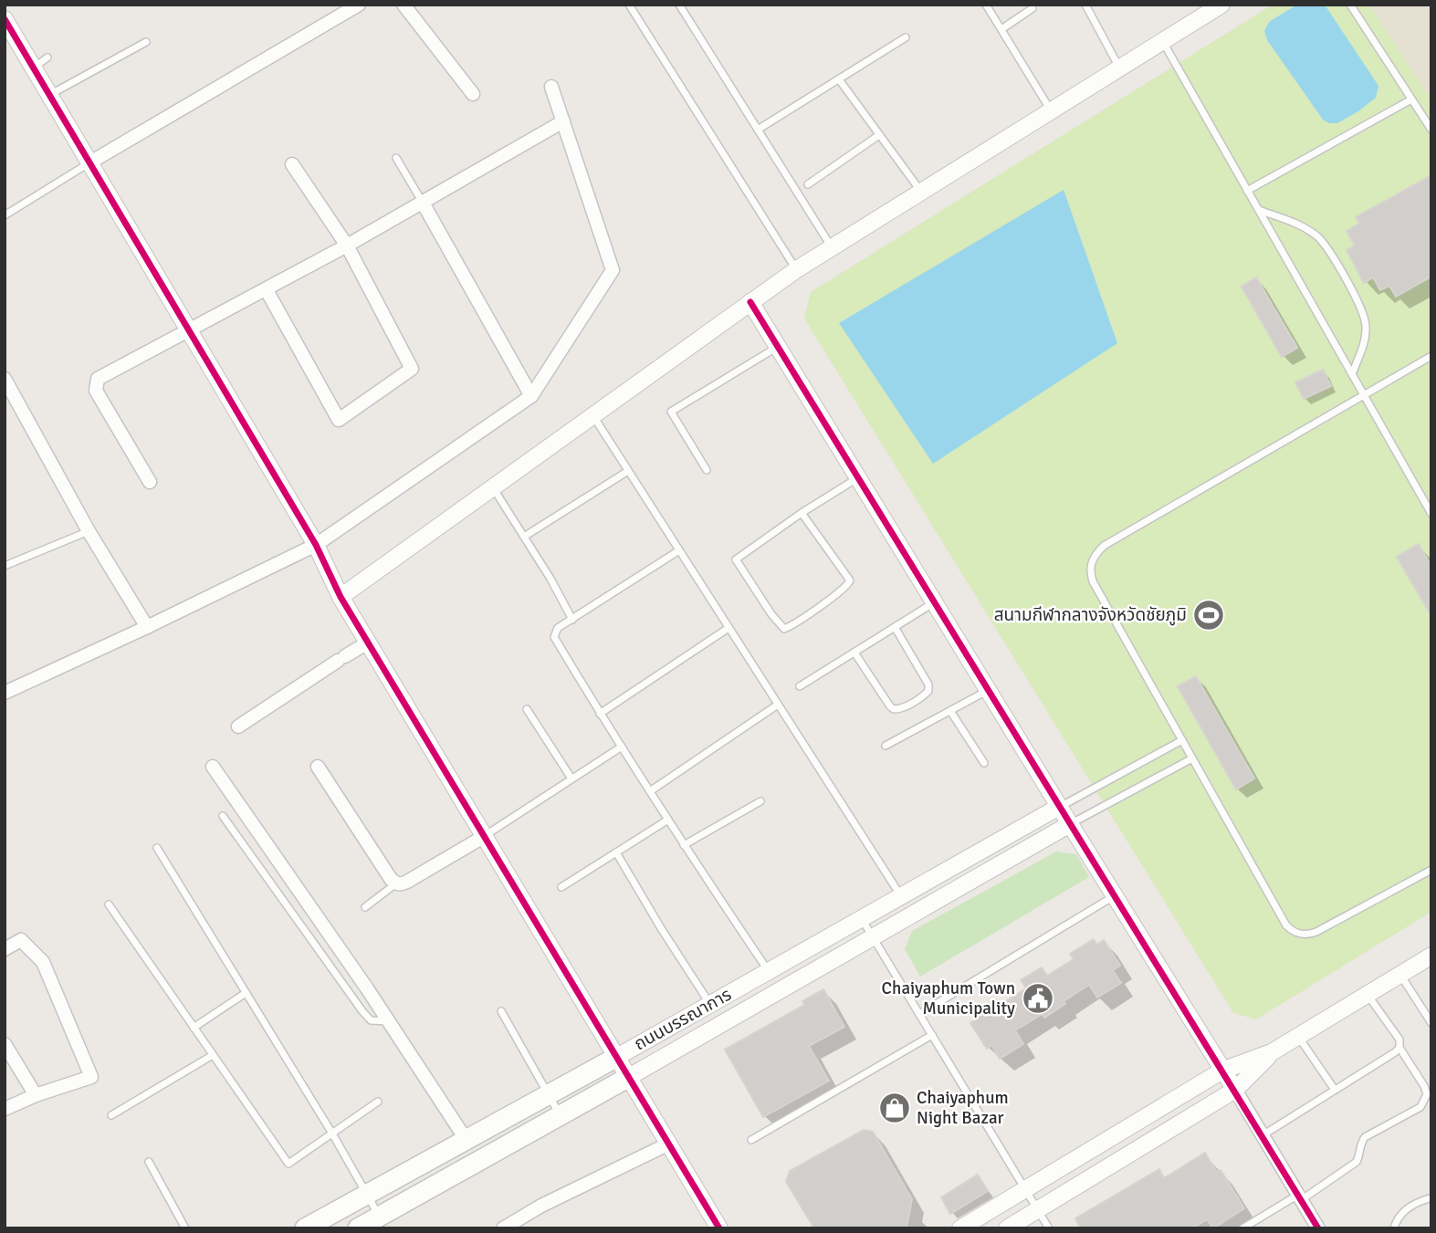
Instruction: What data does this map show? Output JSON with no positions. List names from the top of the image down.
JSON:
{
  "streets": {
    "main road": ["ถนนบรรณาการ"]
  },
  "places": {
    "sports": ["สนามกีฬากลางจังหวัดชัยภูมิ"],
    "public building": ["Chaiyaphum Town Municipality"],
    "shop": ["Chaiyaphum Night Bazar"]
  }
}
